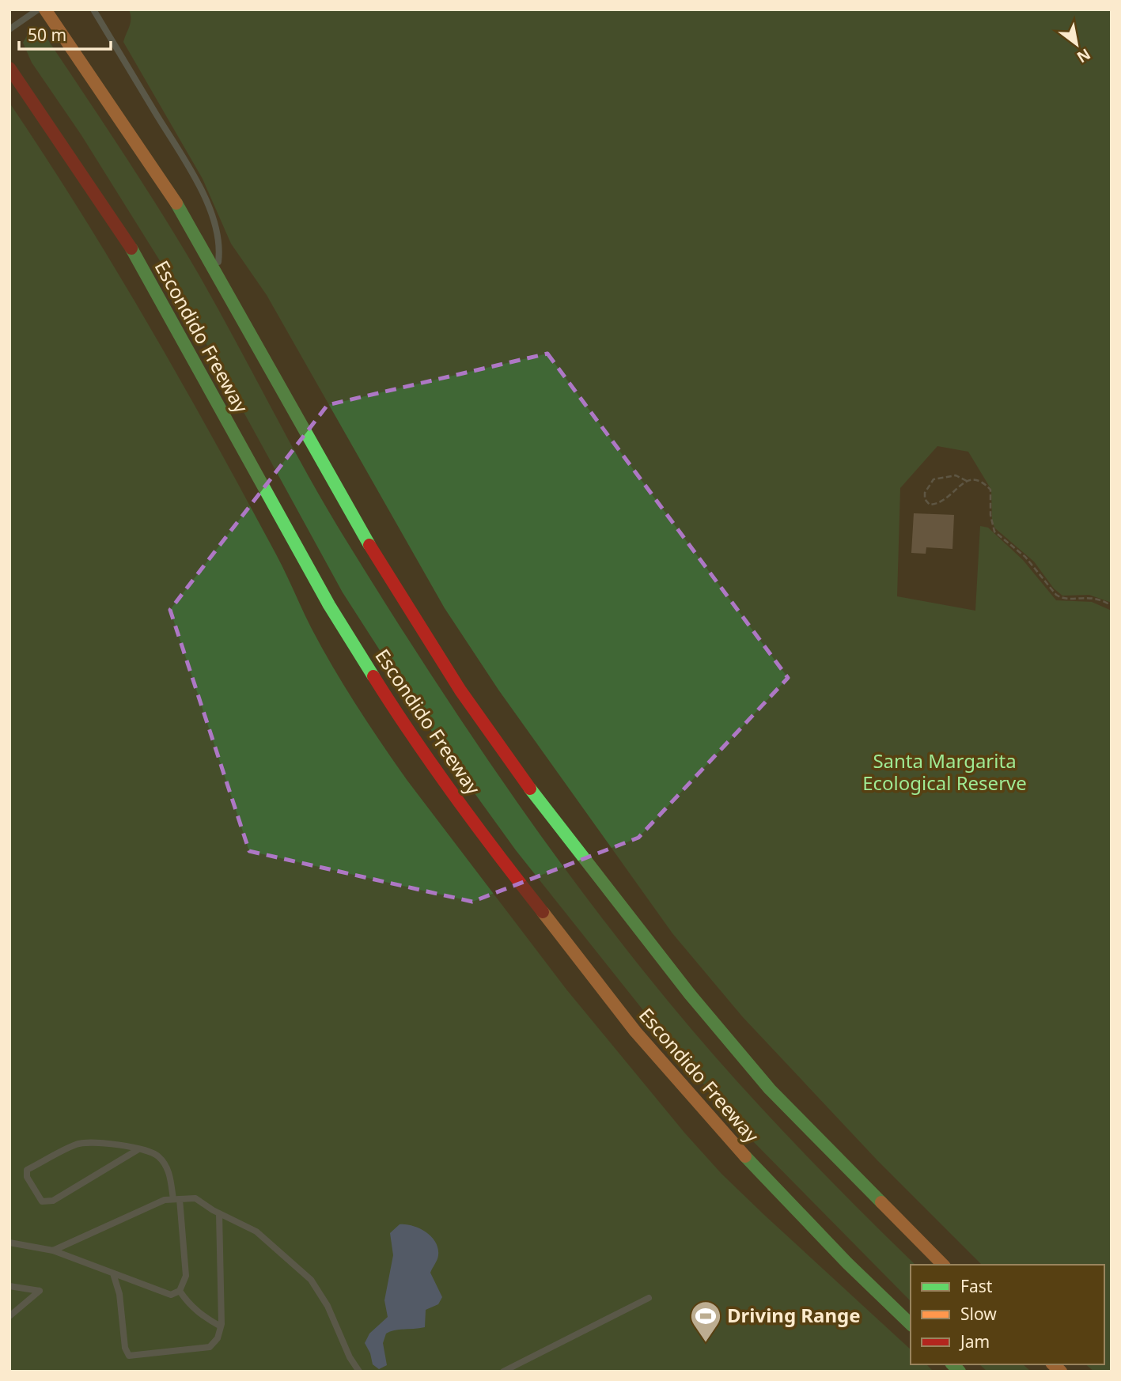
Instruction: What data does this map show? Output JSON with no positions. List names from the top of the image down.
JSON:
{
  "streets": {
    "highway": ["Escondido Freeway"]
  },
  "parks": ["Santa Margarita Ecological Reserve"],
  "places": {
    "sports": ["Driving Range"]
  },
  "legend": ["Fast", "Slow", "Jam"],
  "scale_bar": "50 m",
  "north": "bottom right"
}
